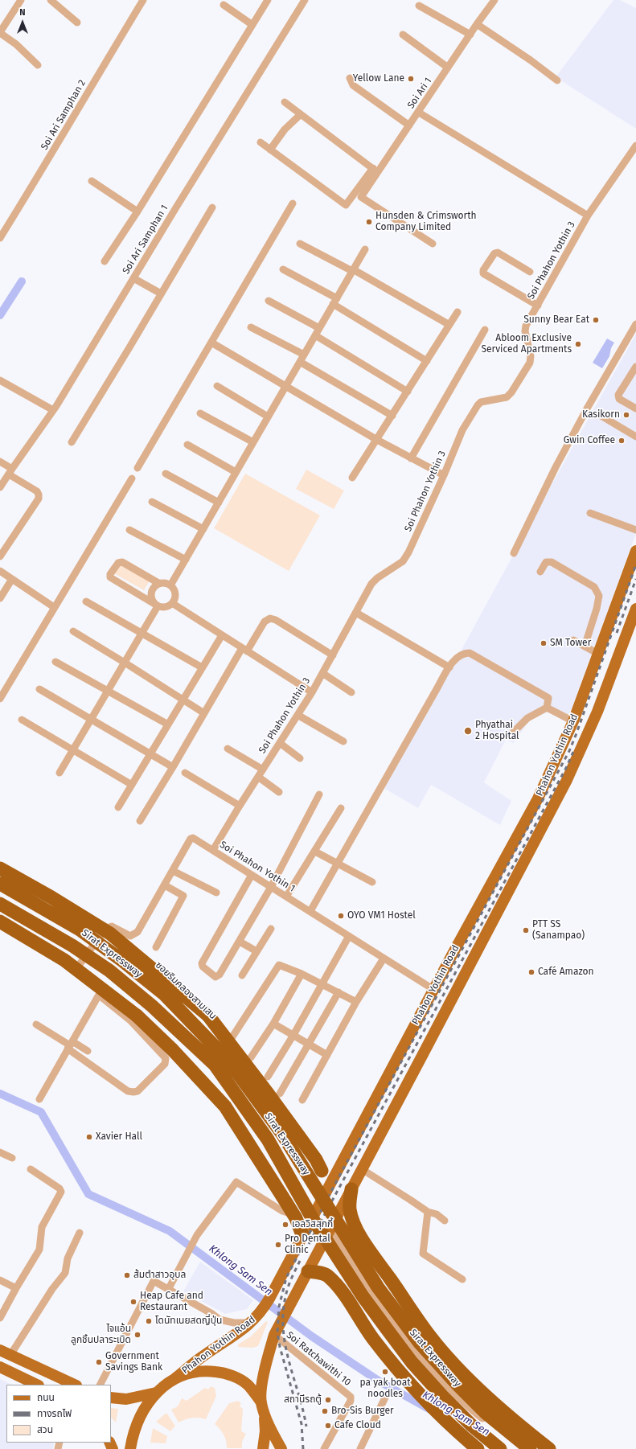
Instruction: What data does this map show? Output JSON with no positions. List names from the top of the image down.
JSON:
{
  "streets": {
    "highway": ["Sirat Expressway"],
    "main road": ["Phahon Yothin Road"],
    "street": [
      "Soi Ari 1",
      "Soi Ari Samphan 2",
      "Soi Ari Samphan 1",
      "Soi Phahon Yothin 3",
      "Soi Phahon Yothin 1",
      "ซอยริมคลองสามเสน",
      "Soi Ratchawithi 10"
    ]
  },
  "crossings": [
    ["Soi Phahon Yothin 3", "Soi Phahon Yothin 1"],
    ["Phahon Yothin Road", "Soi Phahon Yothin 1"],
    ["Phahon Yothin Road", "Soi Ratchawithi 10"],
    ["Soi Phahon Yothin 1", "ซอยริมคลองสามเสน"]
  ],
  "water": ["Khlong Sam Sen"],
  "places": [
    "Yellow Lane",
    "Hunsden & Crimsworth Company Limited",
    "Sunny Bear Eat",
    "Abloom Exclusive Serviced Apartments",
    "Kasikorn",
    "Gwin Coffee",
    "SM Tower",
    "Phyathai 2 Hospital",
    "OYO VM1 Hostel",
    "PTT SS (Sanampao)",
    "Café Amazon",
    "Xavier Hall",
    "เอลวิสสุกกี้",
    "Pro Dental Clinic",
    "ส้มตำสาวอุบล",
    "Heap Cafe and Restaurant",
    "โดนัทเนยสดญี่ปุ่น",
    "ไจแอ้น ลูกชิ้นปลาระเบิด",
    "Government Savings Bank",
    "pa yak boat noodles",
    "สถานีรถตู้",
    "Bro-Sis Burger",
    "Cafe Cloud"
  ],
  "legend": ["ถนน", "ทางรถไฟ", "สวน"],
  "north": "top"
}
